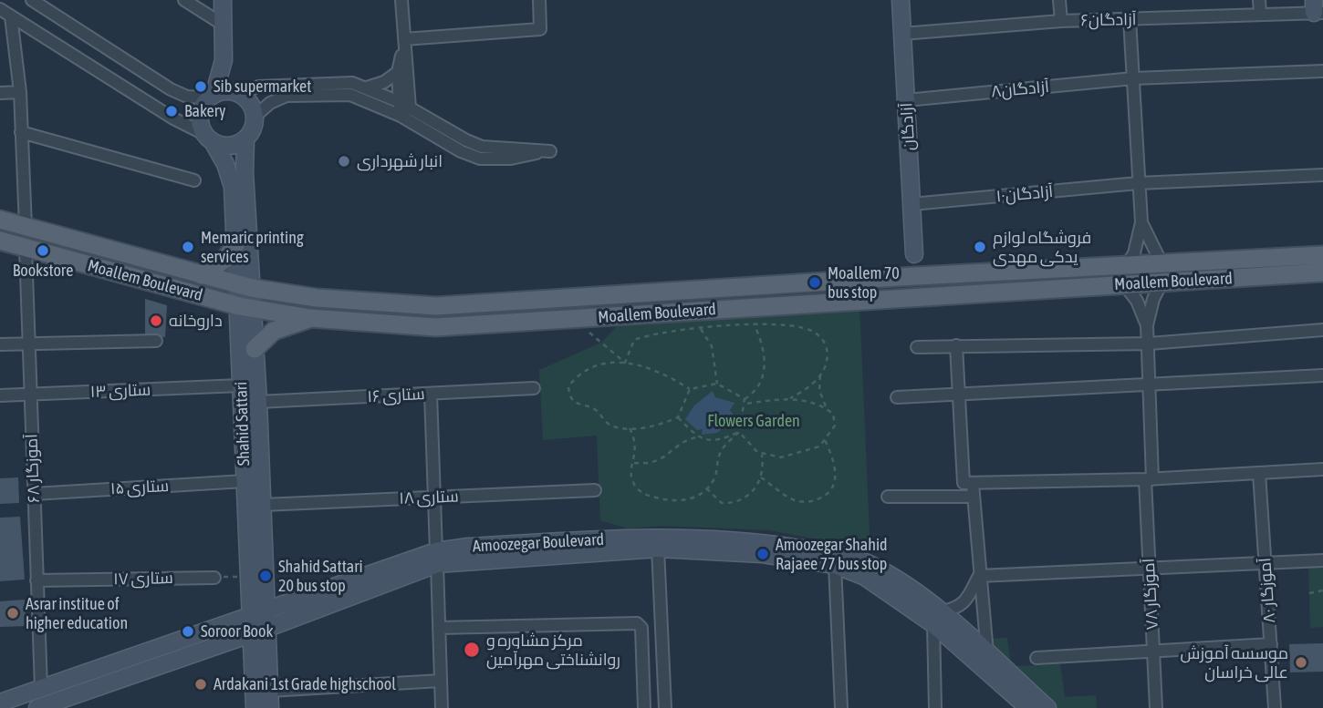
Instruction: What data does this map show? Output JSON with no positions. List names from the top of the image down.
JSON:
{
  "streets": {
    "main road": [
      "آزادگان",
      "Moallem Boulevard",
      "Shahid Sattari",
      "Amoozegar Boulevard"
    ],
    "street": [
      "آزادگان۶",
      "آزادگان۸",
      "آزادگان۱۰",
      "ستاری ۱۳",
      "ستاری ۱۶",
      "آموزگار ۶۸",
      "ستاری ۱۵",
      "ستاری ۱۸",
      "ستاری ۱۷",
      "آموزگار ۸۰",
      "آموزگار ۷۸"
    ]
  },
  "crossings": [
    ["آزادگان۶", "آزادگان"],
    ["آزادگان۸", "آزادگان"],
    ["آزادگان", "آزادگان۱۰"],
    ["Moallem Boulevard", "Shahid Sattari"],
    ["Moallem Boulevard", "آموزگار ۶۸"],
    ["ستاری ۱۳", "Shahid Sattari"],
    ["ستاری ۱۳", "آموزگار ۶۸"],
    ["ستاری ۱۶", "Shahid Sattari"],
    ["Shahid Sattari", "ستاری ۱۵"],
    ["Shahid Sattari", "ستاری ۱۸"],
    ["Shahid Sattari", "Amoozegar Boulevard"],
    ["آموزگار ۶۸", "ستاری ۱۵"],
    ["آموزگار ۶۸", "Amoozegar Boulevard"],
    ["آموزگار ۶۸", "ستاری ۱۷"]
  ],
  "parks": ["Flowers Garden"],
  "places": [
    "Sib supermarket",
    "Bakery",
    "انبار شهرداری",
    "Memaric printing services",
    "فروشگاه لوازم یدکی مهدی",
    "Bookstore",
    "Moallem 70 bus stop",
    "داروخانه",
    "Amoozegar Shahid Rajaee 77 bus stop",
    "Shahid Sattari 20 bus stop",
    "Asrar institue of higher education",
    "Soroor Book",
    "مرکز مشاوره و روانشناختی مهرآمین",
    "موسسه آموزش عالی خراسان",
    "Ardakani 1st Grade highschool"
  ]
}
